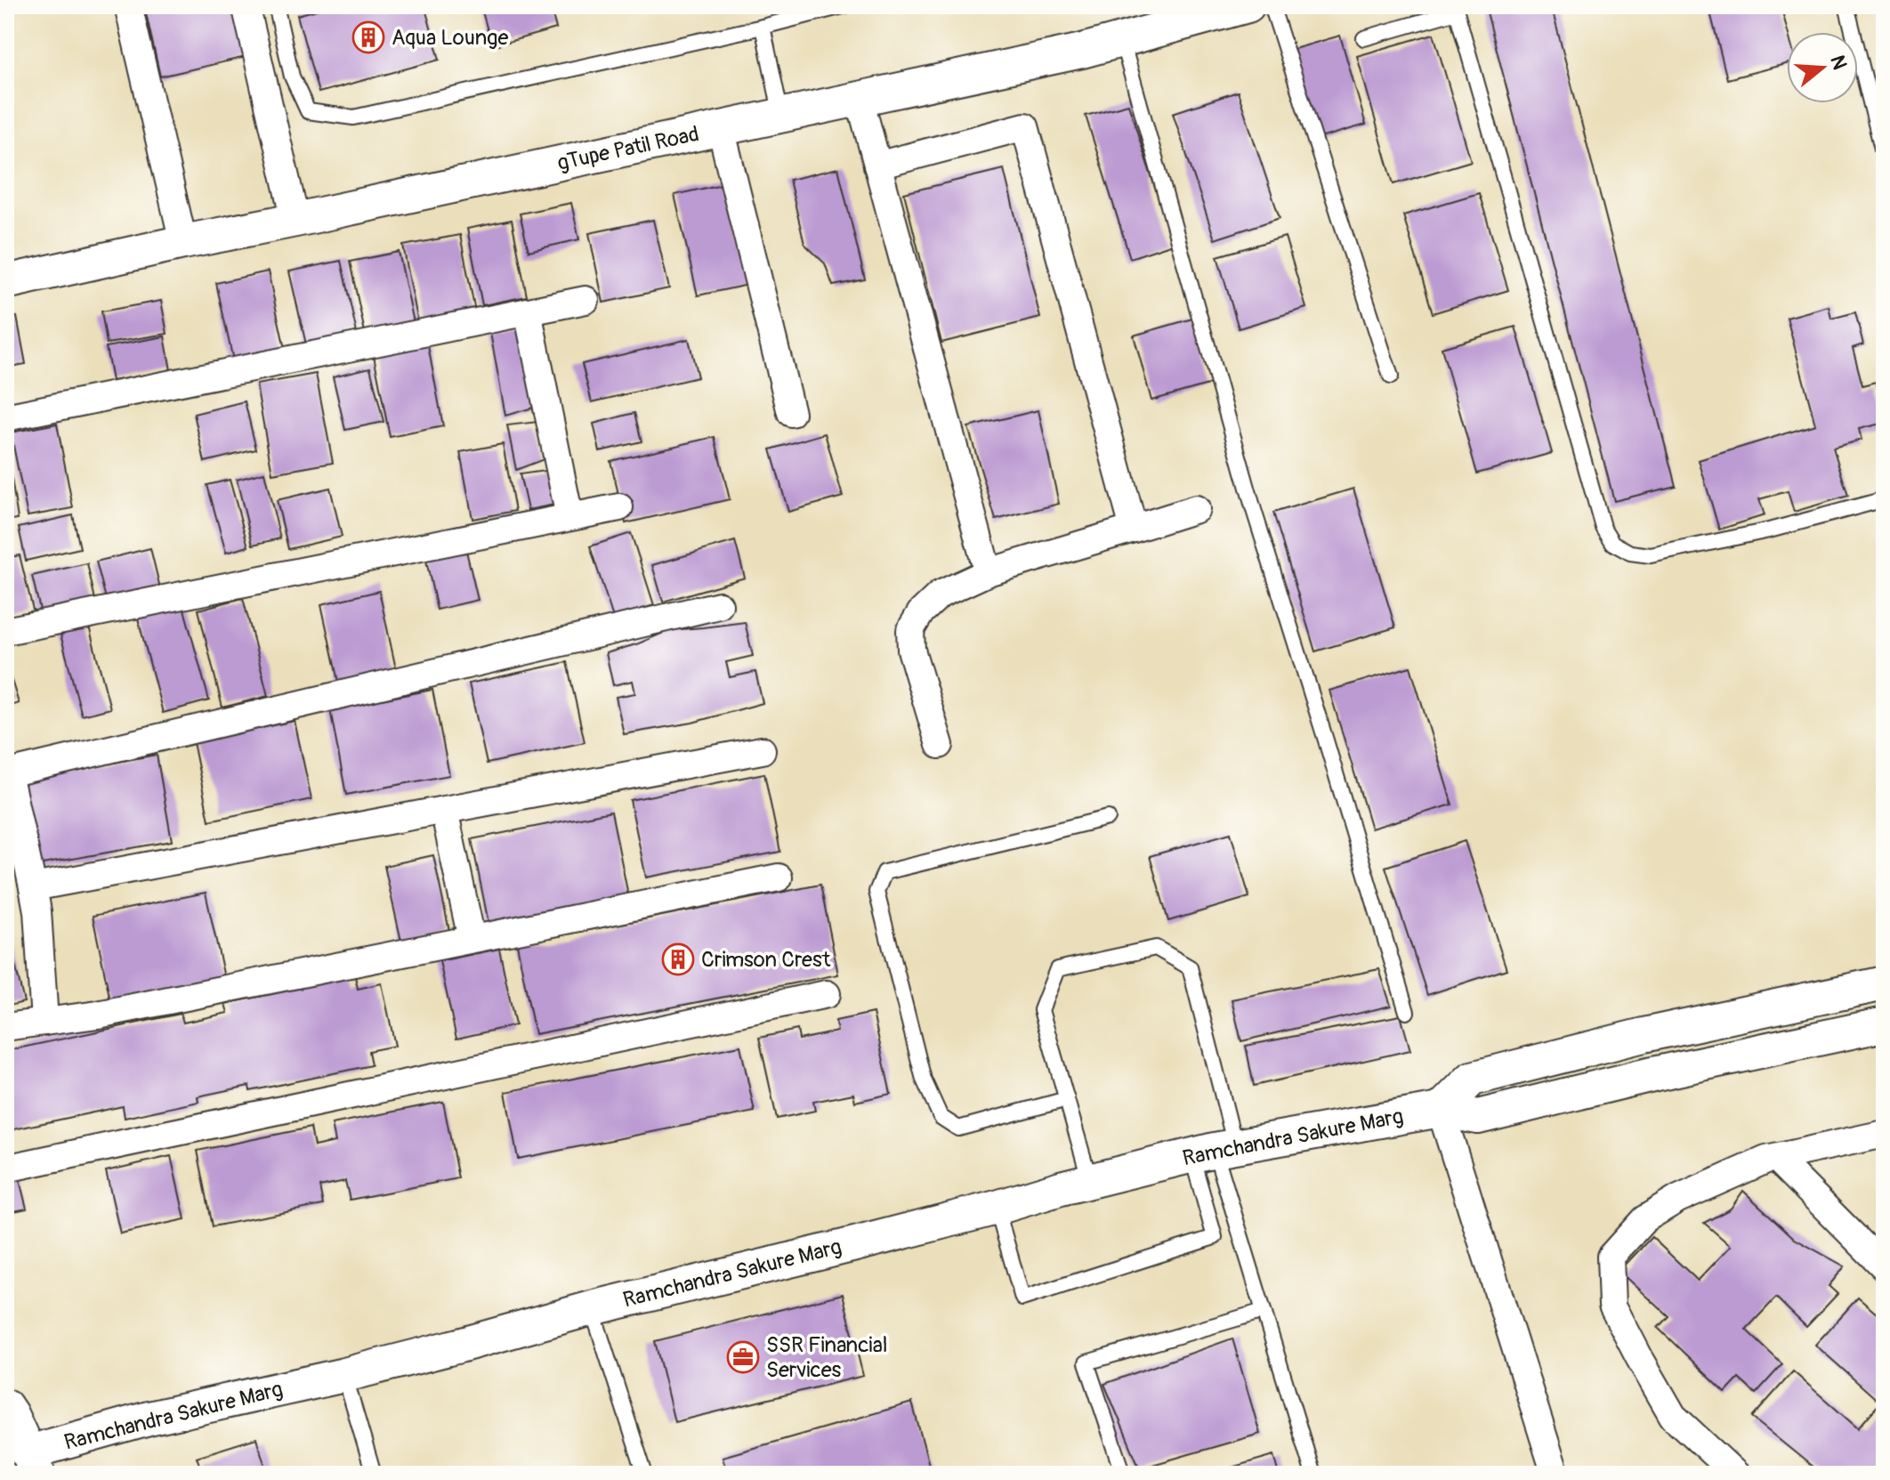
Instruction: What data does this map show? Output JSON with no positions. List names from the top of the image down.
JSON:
{
  "streets": {
    "street": ["gTupe Patil Road", "Ramchandra Sakure Marg"]
  },
  "places": {
    "building": ["Aqua Lounge", "Crimson Crest"],
    "office": ["SSR Financial Services"]
  },
  "north": "right"
}
